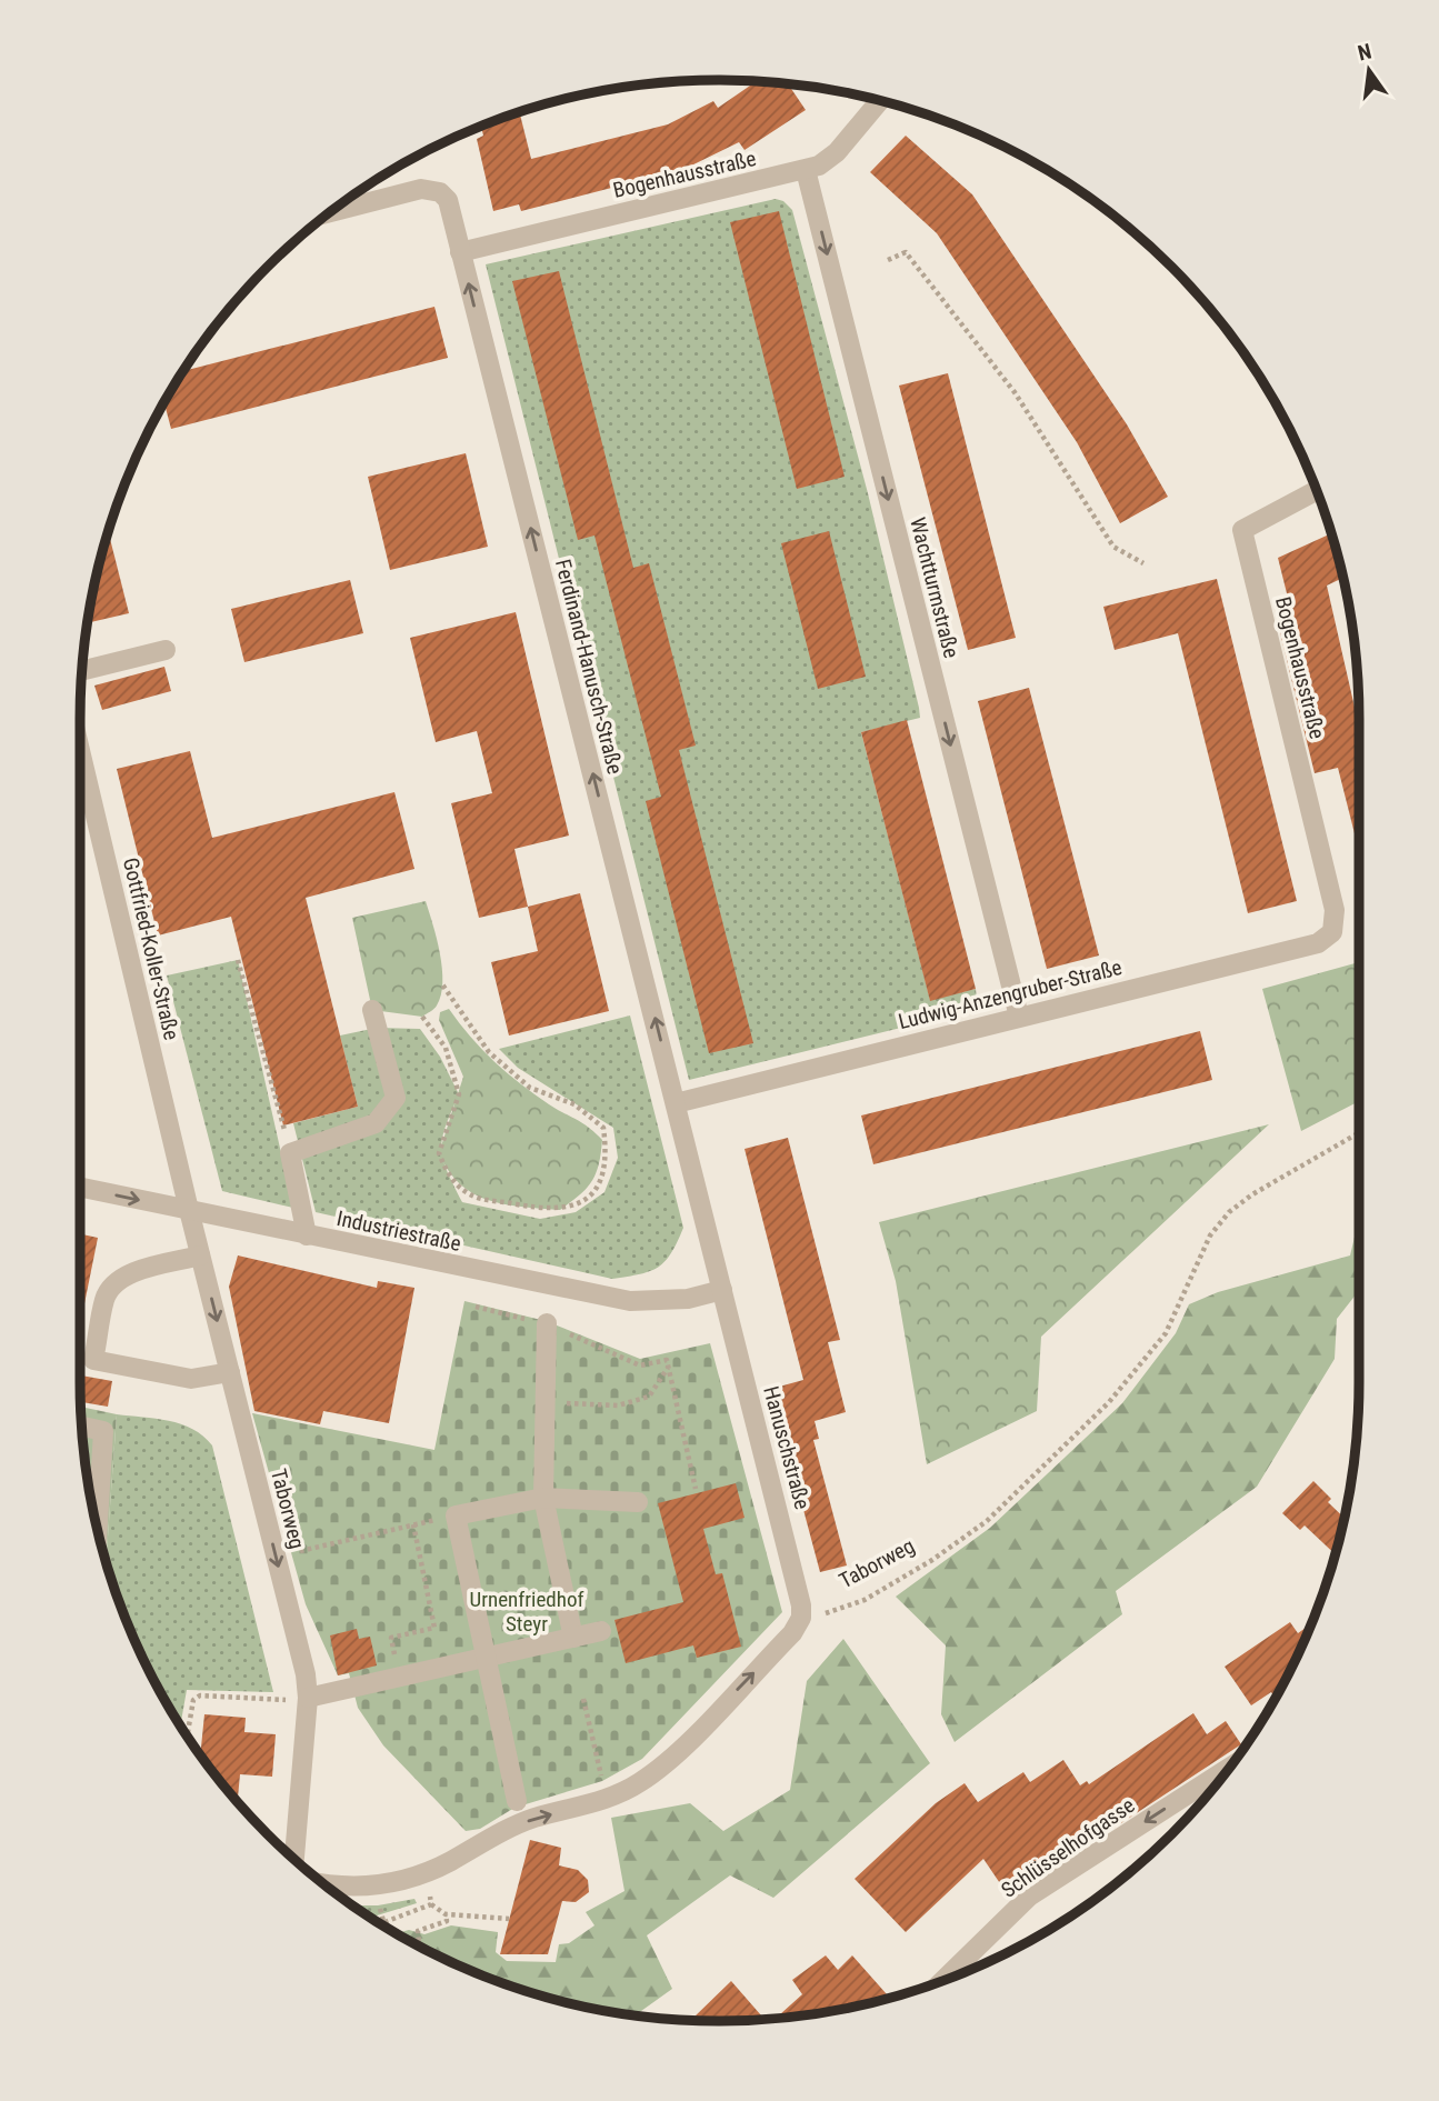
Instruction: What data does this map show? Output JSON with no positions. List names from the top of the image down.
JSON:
{
  "streets": {
    "street": [
      "Bogenhausstraße",
      "Wachtturmstraße",
      "Ferdinand-Hanusch-Straße",
      "Gottfried-Koller-Straße",
      "Ludwig-Anzengruber-Straße",
      "Industriestraße",
      "Hanuschstraße",
      "Taborweg",
      "Schlüsselhofgasse"
    ]
  },
  "crossings": [
    ["Bogenhausstraße", "Wachtturmstraße"],
    ["Bogenhausstraße", "Ferdinand-Hanusch-Straße"],
    ["Bogenhausstraße", "Ludwig-Anzengruber-Straße"],
    ["Wachtturmstraße", "Ludwig-Anzengruber-Straße"],
    ["Ferdinand-Hanusch-Straße", "Ludwig-Anzengruber-Straße"],
    ["Ferdinand-Hanusch-Straße", "Industriestraße"],
    ["Ferdinand-Hanusch-Straße", "Hanuschstraße"],
    ["Gottfried-Koller-Straße", "Industriestraße"],
    ["Gottfried-Koller-Straße", "Taborweg"],
    ["Industriestraße", "Hanuschstraße"],
    ["Industriestraße", "Taborweg"],
    ["Hanuschstraße", "Taborweg"]
  ],
  "one_way": ["Wachtturmstraße", "Ferdinand-Hanusch-Straße", "Schlüsselhofgasse"],
  "parks": ["Urnenfriedhof Steyr"],
  "north": "top"
}
